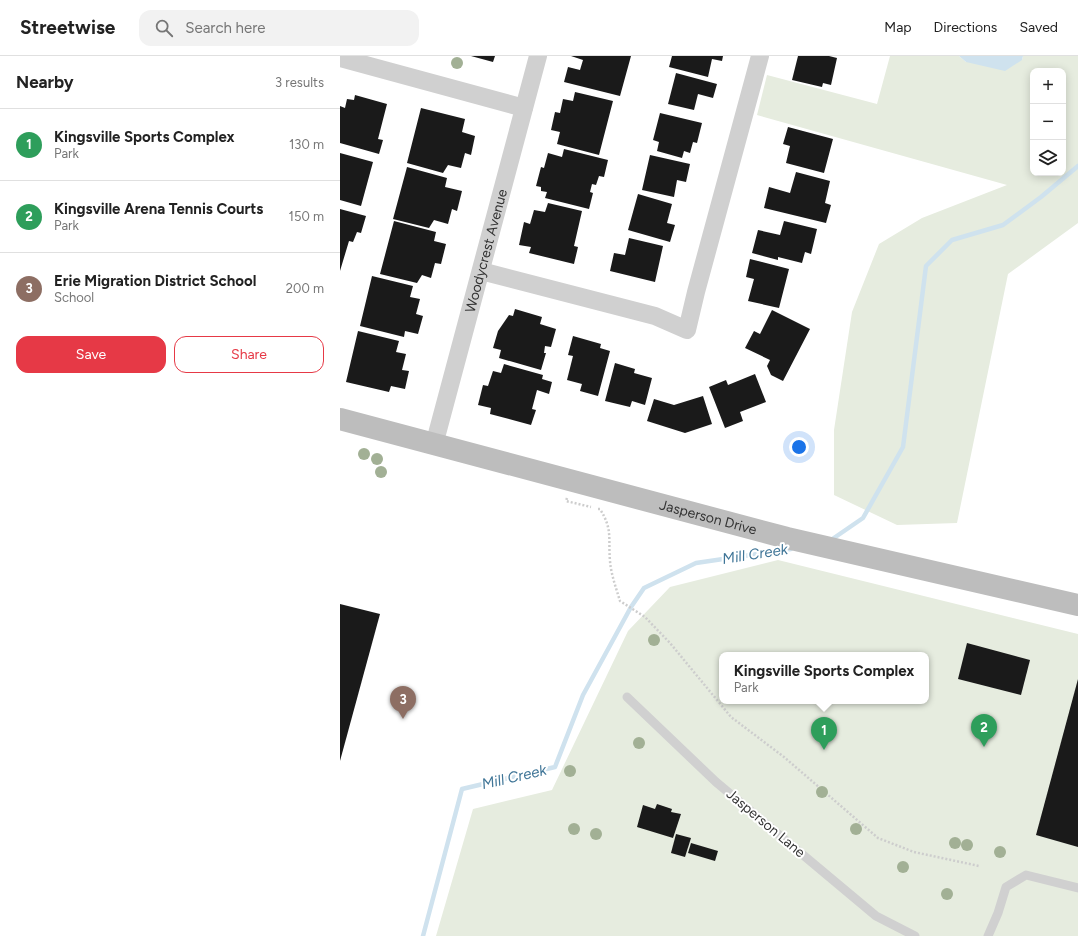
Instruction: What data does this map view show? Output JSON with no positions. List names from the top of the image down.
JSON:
{
  "streets": {
    "street": ["Woodycrest Avenue", "Jasperson Drive"],
    "lane": ["Jasperson Lane"]
  },
  "crossings": [
    ["Woodycrest Avenue", "Jasperson Drive"]
  ],
  "water": ["Mill Creek"],
  "page": {
    "header": "Streetwise",
    "search": "Search here",
    "nav": ["Map", "Directions", "Saved"],
    "heading": ["Nearby", "3 results"],
    "map_buttons": ["+", "−"],
    "list": [
      {
        "mark": "1",
        "name": "Kingsville Sports Complex",
        "note": "Park",
        "value": "130 m"
      },
      {
        "mark": "2",
        "name": "Kingsville Arena Tennis Courts",
        "note": "Park",
        "value": "150 m"
      },
      {
        "mark": "3",
        "name": "Erie Migration District School",
        "note": "School",
        "value": "200 m"
      }
    ],
    "buttons": ["Save", "Share"],
    "popup": ["Kingsville Sports Complex", "Park"],
    "pins": ["3", "2", "1"]
  }
}
